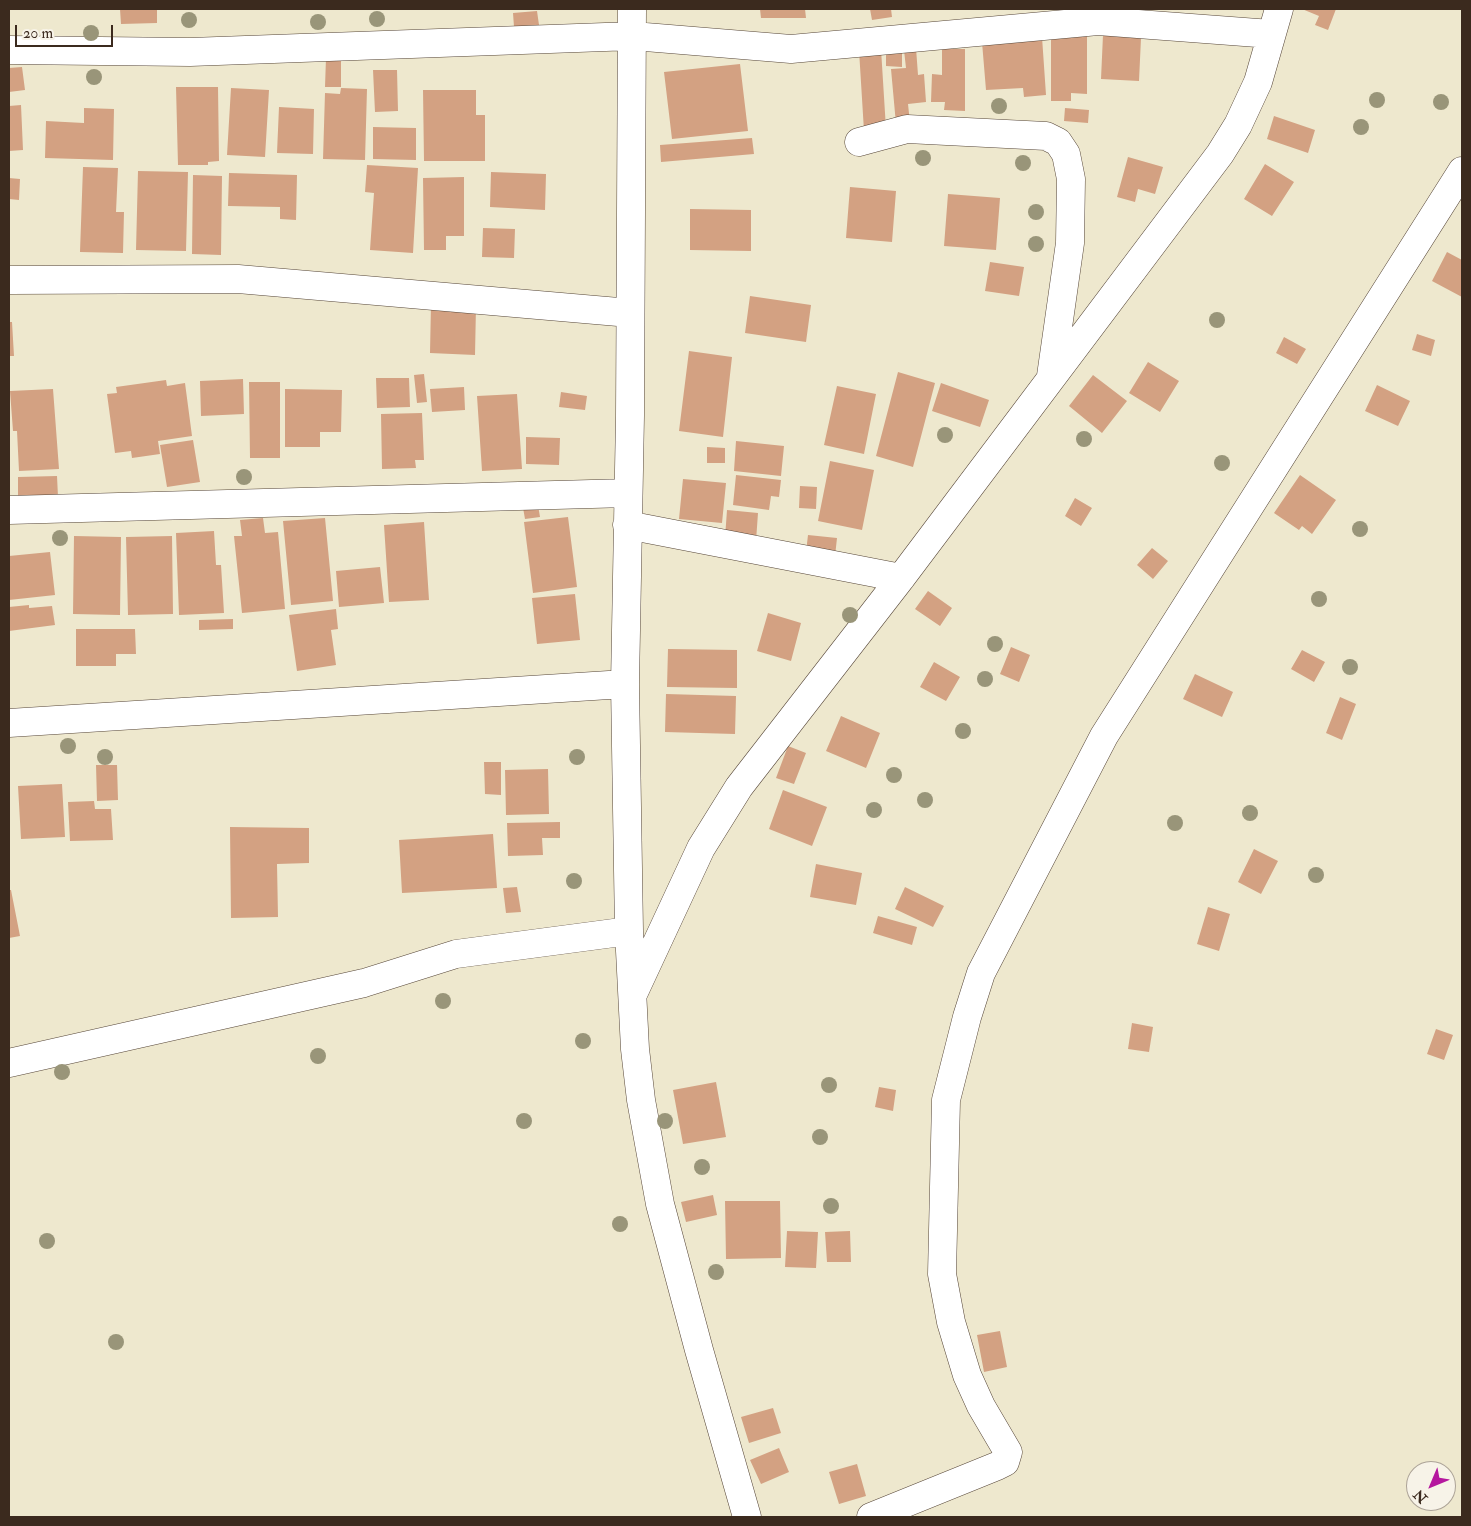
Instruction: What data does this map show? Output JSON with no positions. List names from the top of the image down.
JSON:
{
  "scale_bar": "20 m",
  "north": "bottom left"
}
